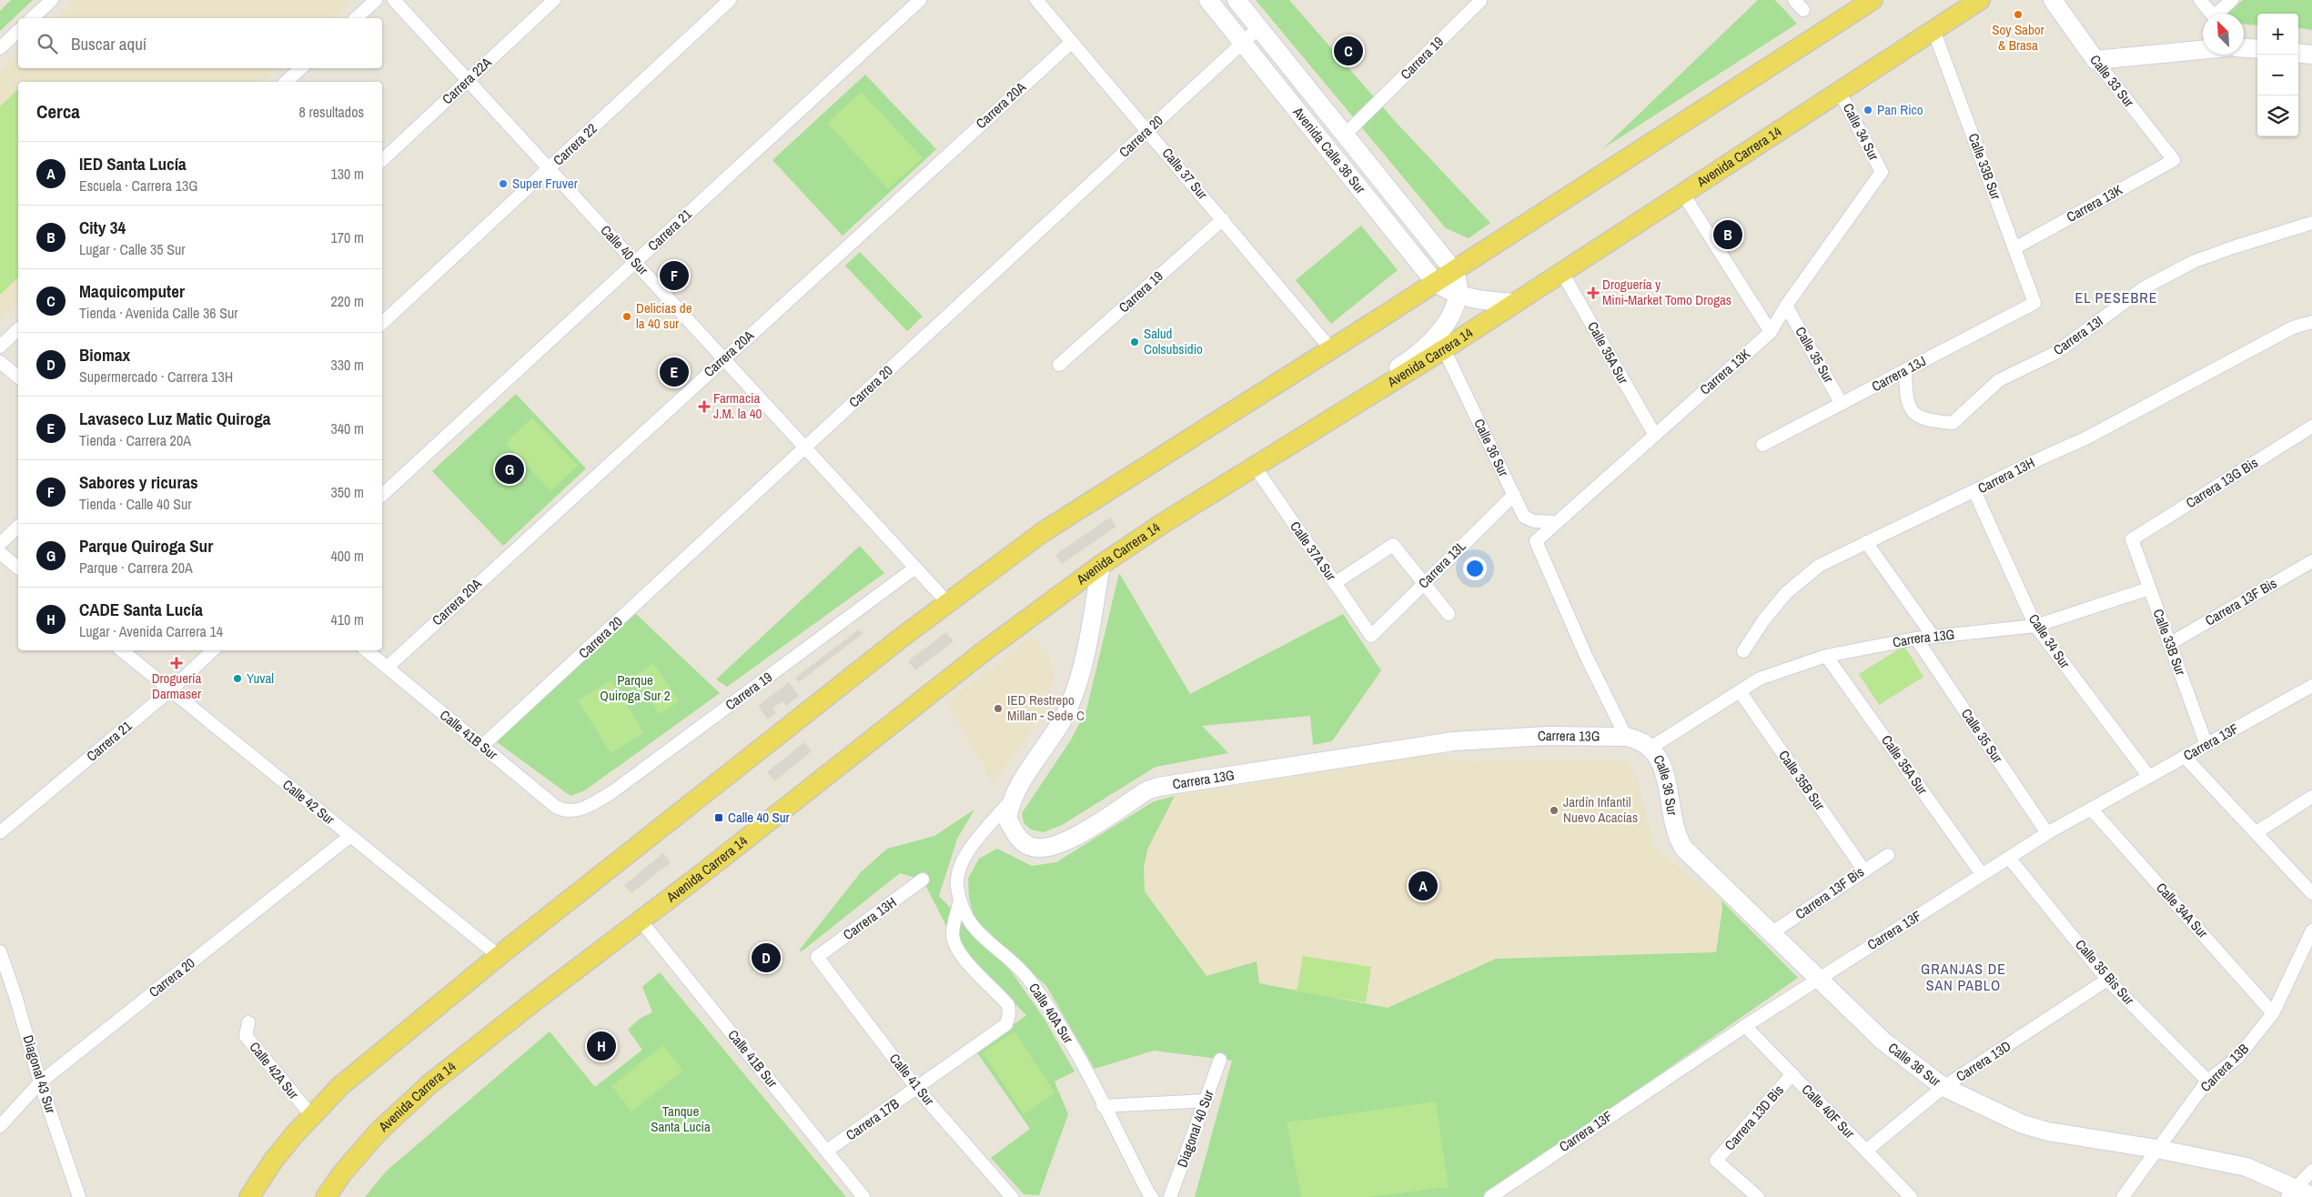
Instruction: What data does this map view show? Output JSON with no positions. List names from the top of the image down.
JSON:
{
  "streets": {
    "main road": ["Avenida Carrera 14"],
    "street": [
      "Carrera 19",
      "Carrera 22A",
      "Calle 33 Sur",
      "Carrera 20A",
      "Calle 34 Sur",
      "Carrera 20",
      "Carrera 22",
      "Avenida Calle 36 Sur",
      "Calle 33B Sur",
      "Calle 37 Sur",
      "Carrera 13K",
      "Carrera 21",
      "Calle 40 Sur",
      "Carrera 13I",
      "Calle 35A Sur",
      "Calle 35 Sur",
      "Carrera 13J",
      "Calle 36 Sur",
      "Carrera 13H",
      "Carrera 13G Bis",
      "Calle 37A Sur",
      "Carrera 13L",
      "Carrera 13F Bis",
      "Carrera 13G",
      "Calle 41B Sur",
      "Carrera 13F",
      "Calle 35B Sur",
      "Calle 42 Sur",
      "Calle 34A Sur",
      "Calle 35 Bis Sur",
      "Calle 40A Sur",
      "Carrera 13D",
      "Carrera 13B",
      "Calle 42A Sur",
      "Diagonal 43 Sur",
      "Calle 41 Sur",
      "Calle 40F Sur",
      "Carrera 13D Bis",
      "Carrera 17B",
      "Diagonal 40 Sur"
    ]
  },
  "crossings": [
    ["Carrera 19", "Avenida Calle 36 Sur"],
    ["Carrera 19", "Calle 37 Sur"],
    ["Carrera 19", "Calle 40 Sur"],
    ["Carrera 19", "Calle 41B Sur"],
    ["Carrera 22A", "Calle 40 Sur"],
    ["Calle 33 Sur", "Carrera 13K"],
    ["Carrera 20A", "Calle 37 Sur"],
    ["Carrera 20A", "Calle 40 Sur"],
    ["Carrera 20A", "Calle 41B Sur"],
    ["Calle 34 Sur", "Avenida Carrera 14"],
    ["Calle 34 Sur", "Carrera 13K"],
    ["Calle 34 Sur", "Carrera 13H"],
    ["Calle 34 Sur", "Carrera 13G"],
    ["Calle 34 Sur", "Carrera 13F"],
    ["Carrera 20", "Avenida Calle 36 Sur"],
    ["Carrera 20", "Calle 37 Sur"],
    ["Carrera 20", "Calle 40 Sur"],
    ["Carrera 20", "Calle 41B Sur"],
    ["Carrera 20", "Calle 42 Sur"],
    ["Carrera 20", "Diagonal 43 Sur"],
    ["Carrera 22", "Calle 40 Sur"],
    ["Avenida Calle 36 Sur", "Avenida Carrera 14"],
    ["Avenida Calle 36 Sur", "Calle 37A Sur"],
    ["Avenida Carrera 14", "Calle 33B Sur"],
    ["Avenida Carrera 14", "Calle 35A Sur"],
    ["Avenida Carrera 14", "Calle 36 Sur"],
    ["Avenida Carrera 14", "Calle 37A Sur"],
    ["Avenida Carrera 14", "Calle 41B Sur"],
    ["Calle 33B Sur", "Carrera 13K"],
    ["Calle 33B Sur", "Carrera 13J"],
    ["Calle 33B Sur", "Carrera 13G Bis"],
    ["Calle 33B Sur", "Carrera 13F Bis"],
    ["Calle 33B Sur", "Carrera 13G"],
    ["Calle 33B Sur", "Carrera 13F"],
    ["Carrera 13K", "Calle 35A Sur"],
    ["Carrera 13K", "Calle 35 Sur"],
    ["Carrera 13K", "Calle 36 Sur"],
    ["Carrera 13K", "Carrera 13G"],
    ["Carrera 21", "Calle 40 Sur"],
    ["Carrera 21", "Calle 42 Sur"],
    ["Carrera 13I", "Carrera 13J"],
    ["Calle 35A Sur", "Carrera 13G"],
    ["Calle 35A Sur", "Carrera 13F"],
    ["Calle 35 Sur", "Carrera 13J"],
    ["Calle 35 Sur", "Carrera 13G"],
    ["Calle 35 Sur", "Carrera 13F"],
    ["Calle 36 Sur", "Carrera 13L"],
    ["Calle 36 Sur", "Carrera 13F Bis"],
    ["Calle 36 Sur", "Carrera 13G"],
    ["Calle 36 Sur", "Carrera 13F"],
    ["Calle 36 Sur", "Carrera 13D"],
    ["Calle 36 Sur", "Carrera 13B"],
    ["Carrera 13H", "Calle 41 Sur"],
    ["Calle 37A Sur", "Carrera 13L"],
    ["Carrera 13F Bis", "Calle 35B Sur"],
    ["Carrera 13G", "Calle 35B Sur"],
    ["Carrera 13G", "Calle 40A Sur"],
    ["Calle 41B Sur", "Carrera 17B"],
    ["Carrera 13F", "Calle 34A Sur"],
    ["Carrera 13F", "Calle 35 Bis Sur"],
    ["Carrera 13F", "Calle 40F Sur"],
    ["Calle 34A Sur", "Carrera 13B"],
    ["Calle 35 Bis Sur", "Carrera 13D"],
    ["Calle 35 Bis Sur", "Carrera 13B"],
    ["Calle 40A Sur", "Carrera 17B"],
    ["Carrera 13D", "Calle 40F Sur"],
    ["Calle 41 Sur", "Carrera 17B"],
    ["Calle 40F Sur", "Carrera 13D Bis"]
  ],
  "districts": ["EL PESEBRE", "GRANJAS DE SAN PABLO"],
  "parks": ["Parque Quiroga Sur 2", "Tanque Santa Lucía"],
  "places": {
    "other": [
      "Soy Sabor & Brasa",
      "Pan Rico",
      "Super Fruver",
      "Delicias de la 40 sur",
      "Salud Colsubsidio",
      "Yuval",
      "IED Restrepo Millan - Sede C",
      "Jardín Infantil Nuevo Acacías"
    ],
    "health": ["Droguería y Mini-Market Tomo Drogas", "Farmacia J.M. la 40", "Droguería Darmaser"],
    "transit": ["Calle 40 Sur"]
  },
  "north": "top left",
  "page": {
    "map_buttons": ["+", "−"],
    "search": "Buscar aquí",
    "pins": [
      "C",
      "B",
      "F",
      "E",
      "G",
      "A",
      "D",
      "H"
    ],
    "heading": ["Cerca", "8 resultados"],
    "list": [
      {
        "mark": "A",
        "name": "IED Santa Lucía",
        "note": "Escuela · Carrera 13G",
        "value": "130 m"
      },
      {
        "mark": "B",
        "name": "City 34",
        "note": "Lugar · Calle 35 Sur",
        "value": "170 m"
      },
      {
        "mark": "C",
        "name": "Maquicomputer",
        "note": "Tienda · Avenida Calle 36 Sur",
        "value": "220 m"
      },
      {
        "mark": "D",
        "name": "Biomax",
        "note": "Supermercado · Carrera 13H",
        "value": "330 m"
      },
      {
        "mark": "E",
        "name": "Lavaseco Luz Matic Quiroga",
        "note": "Tienda · Carrera 20A",
        "value": "340 m"
      },
      {
        "mark": "F",
        "name": "Sabores y ricuras",
        "note": "Tienda · Calle 40 Sur",
        "value": "350 m"
      },
      {
        "mark": "G",
        "name": "Parque Quiroga Sur",
        "note": "Parque · Carrera 20A",
        "value": "400 m"
      },
      {
        "mark": "H",
        "name": "CADE Santa Lucía",
        "note": "Lugar · Avenida Carrera 14",
        "value": "410 m"
      }
    ]
  }
}
